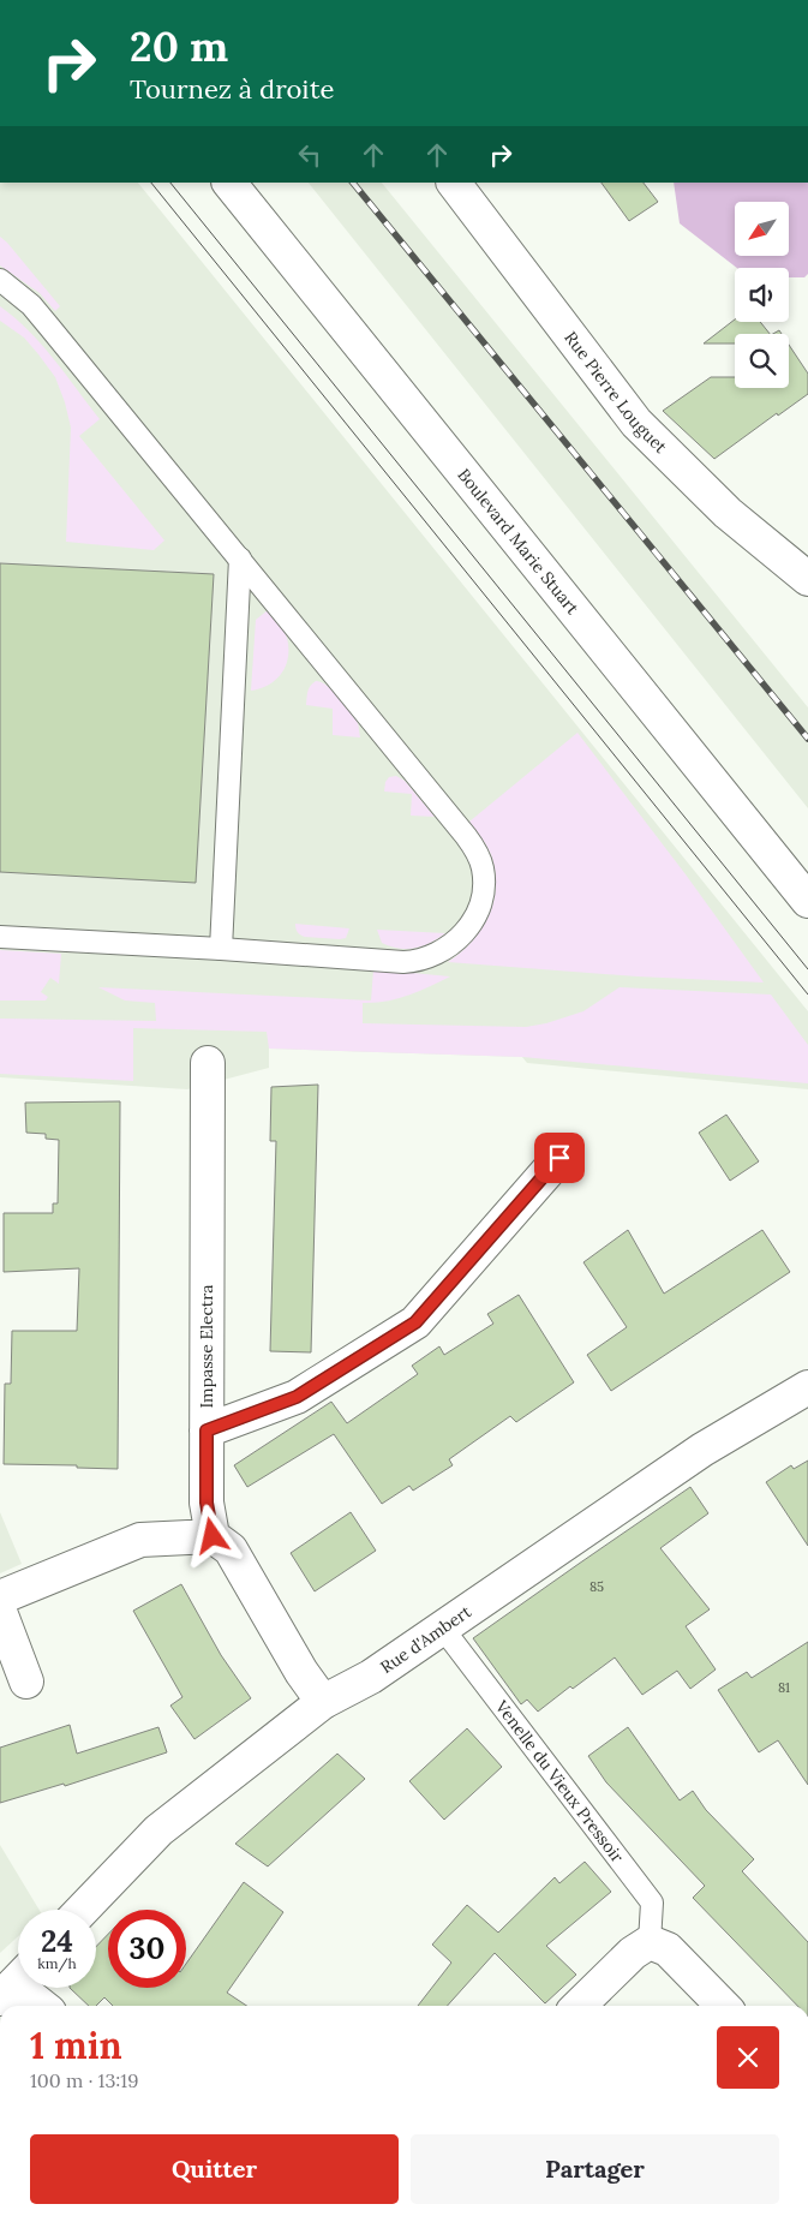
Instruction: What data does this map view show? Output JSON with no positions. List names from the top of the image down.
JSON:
{
  "streets": {
    "street": [
      "Rue Pierre Louguet",
      "Boulevard Marie Stuart",
      "Impasse Electra",
      "Rue d'Ambert"
    ],
    "lane": ["Venelle du Vieux Pressoir"]
  },
  "crossings": [
    ["Rue d'Ambert", "Venelle du Vieux Pressoir"]
  ],
  "house_numbers": ["85", "81"],
  "north": "bottom left",
  "page": {
    "turn": ["20 m", "Tournez à droite"],
    "speed": "24 km/h",
    "limit": "30",
    "heading": ["1 min", "100 m · 13:19"],
    "buttons": ["Quitter", "Partager"]
  }
}
